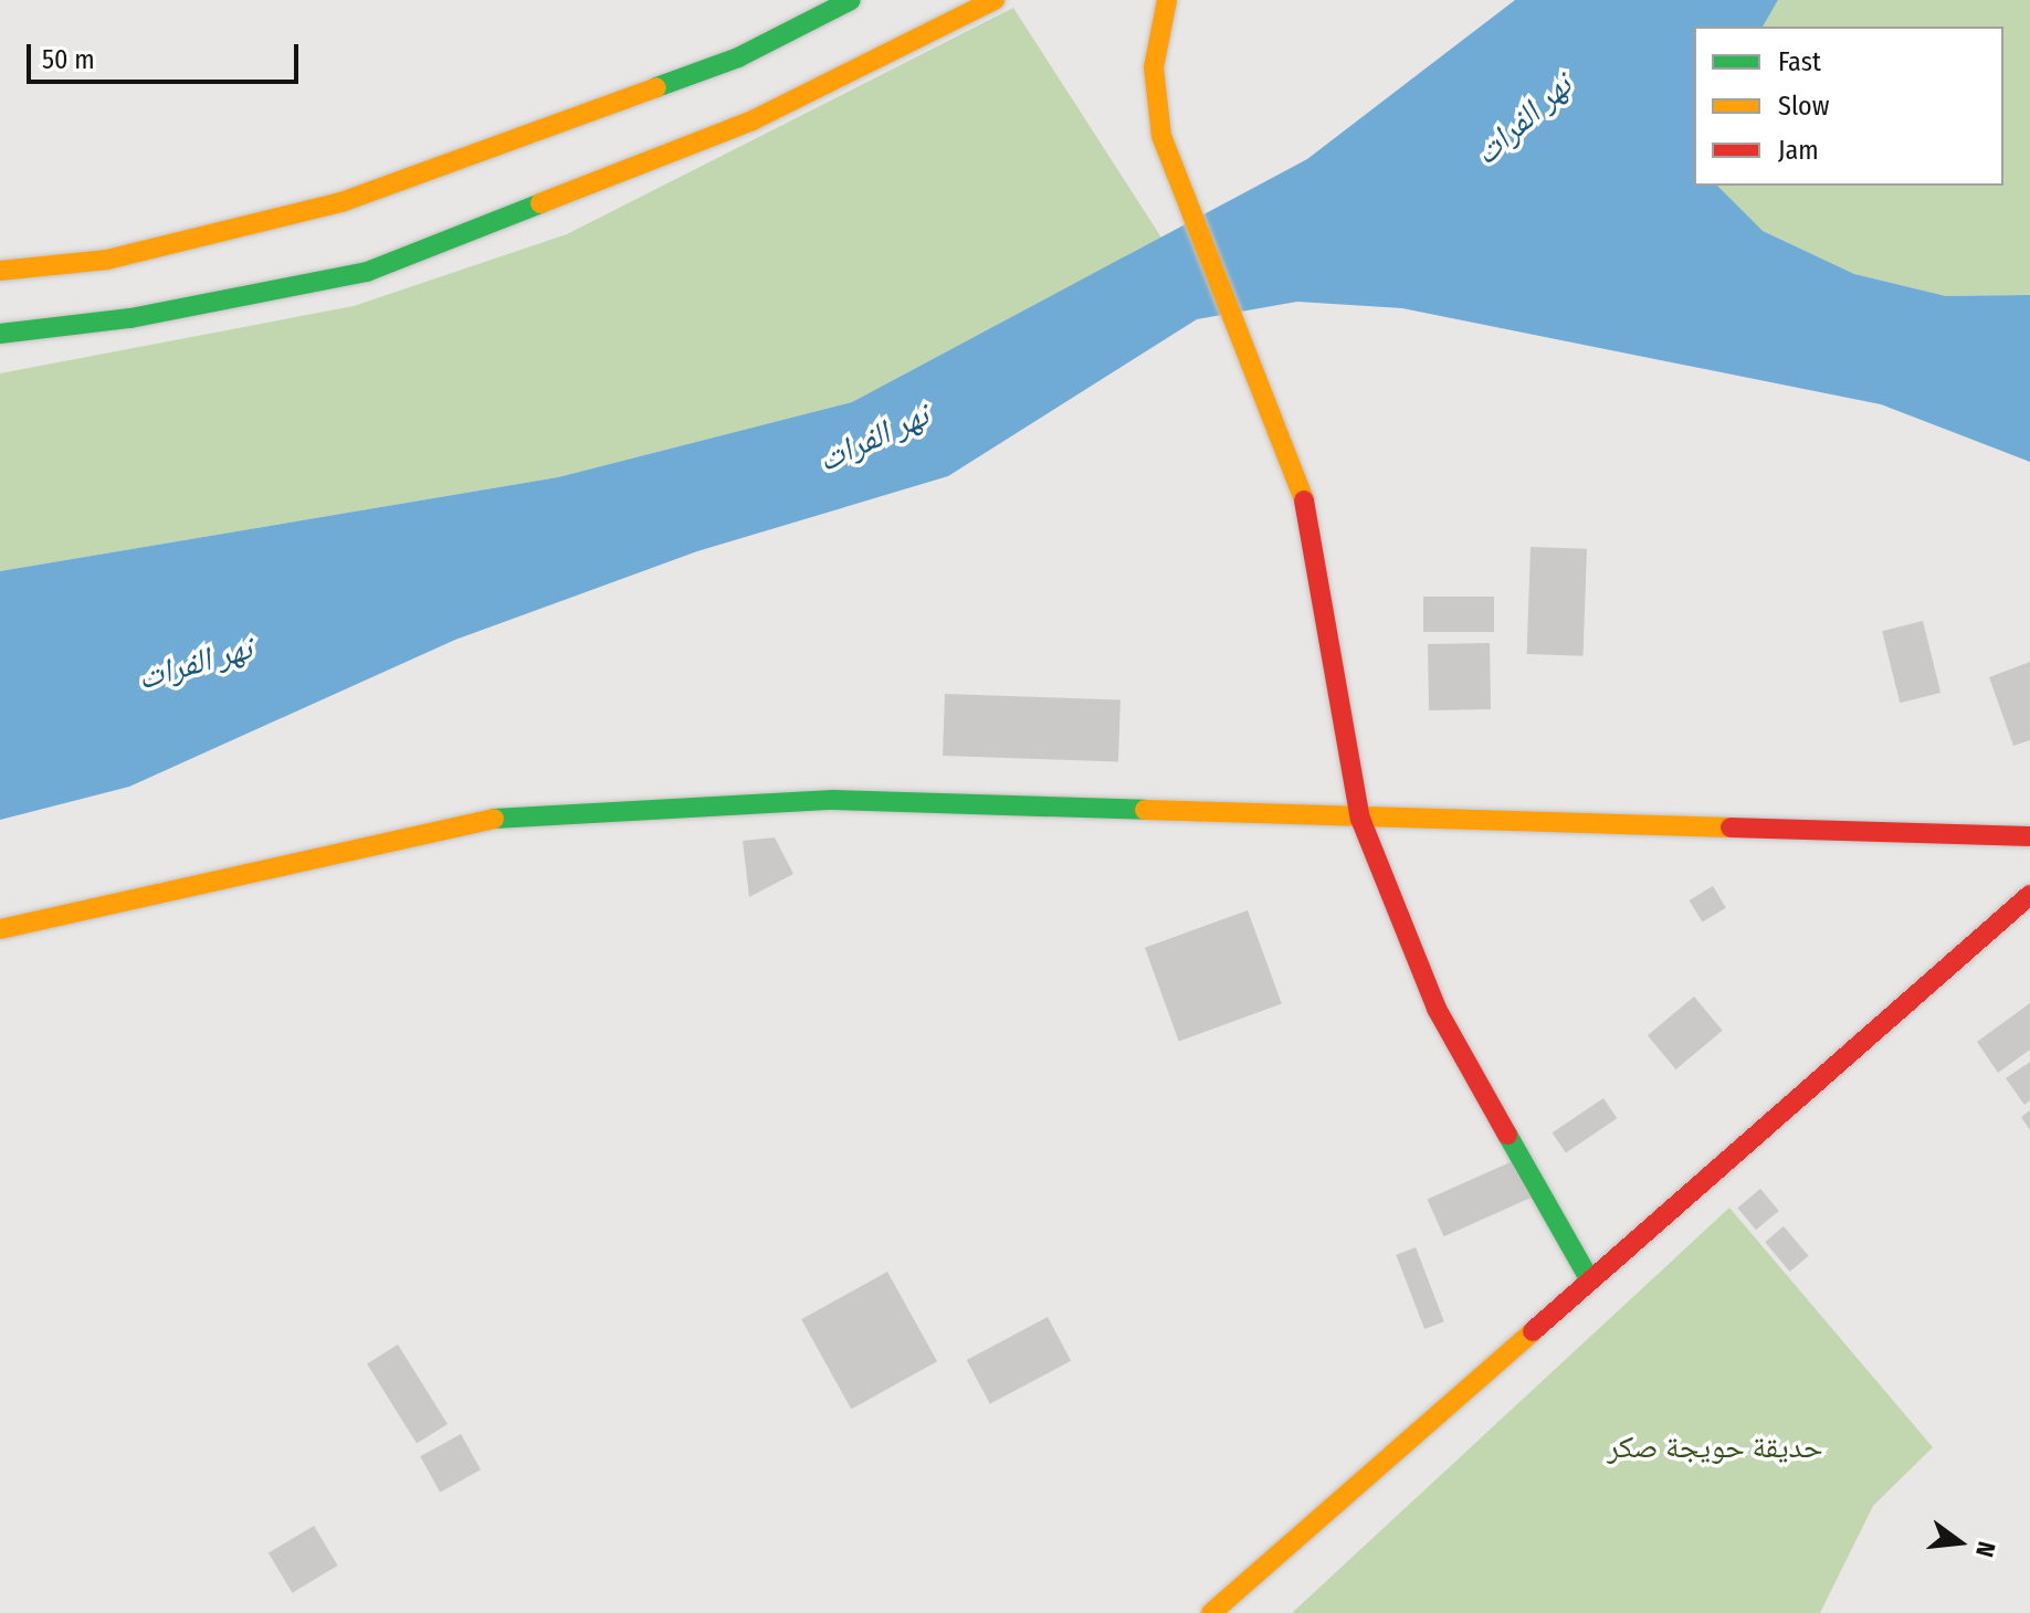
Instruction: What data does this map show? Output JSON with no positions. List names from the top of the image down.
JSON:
{
  "water": ["نهر الفرات"],
  "parks": ["حديقة حويجة صكر"],
  "legend": ["Fast", "Slow", "Jam"],
  "scale_bar": "50 m",
  "north": "right"
}
